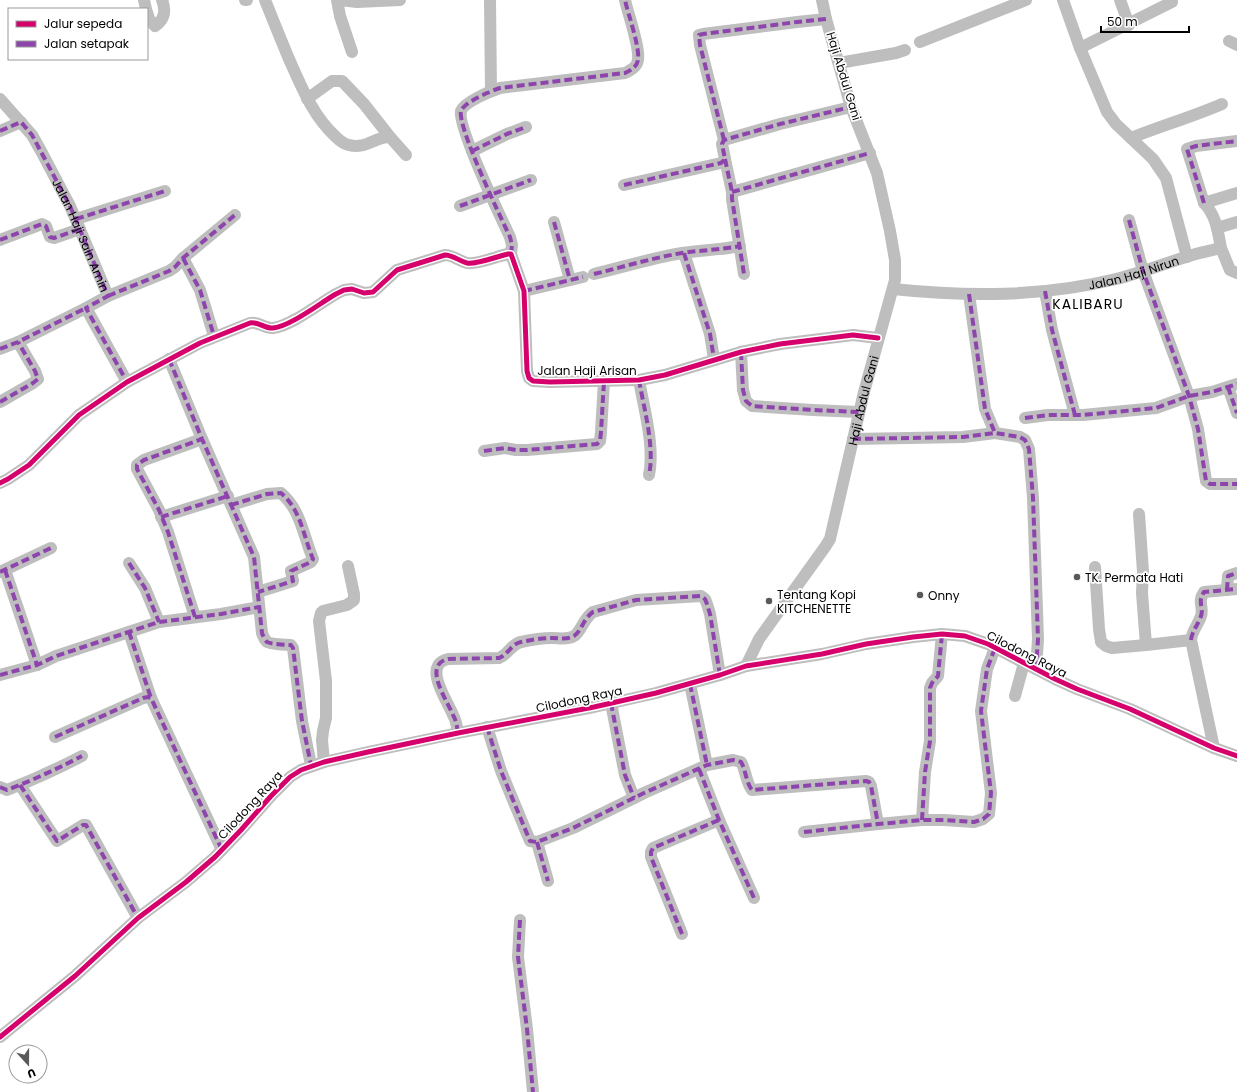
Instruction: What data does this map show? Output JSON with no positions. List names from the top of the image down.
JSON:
{
  "streets": {
    "street": [
      "Haji Abdul Gani",
      "Jalan Haji Sain Amin",
      "Jalan Haji Nirun",
      "Jalan Haji Arisan",
      "Cilodong Raya"
    ]
  },
  "crossings": [
    ["Haji Abdul Gani", "Jalan Haji Nirun"],
    ["Haji Abdul Gani", "Jalan Haji Arisan"],
    ["Haji Abdul Gani", "Cilodong Raya"]
  ],
  "districts": ["KALIBARU"],
  "places": ["TK. Permata Hati", "Onny", "Tentang Kopi KITCHENETTE"],
  "legend": ["Jalur sepeda", "Jalan setapak"],
  "scale_bar": "50 m",
  "north": "bottom"
}
